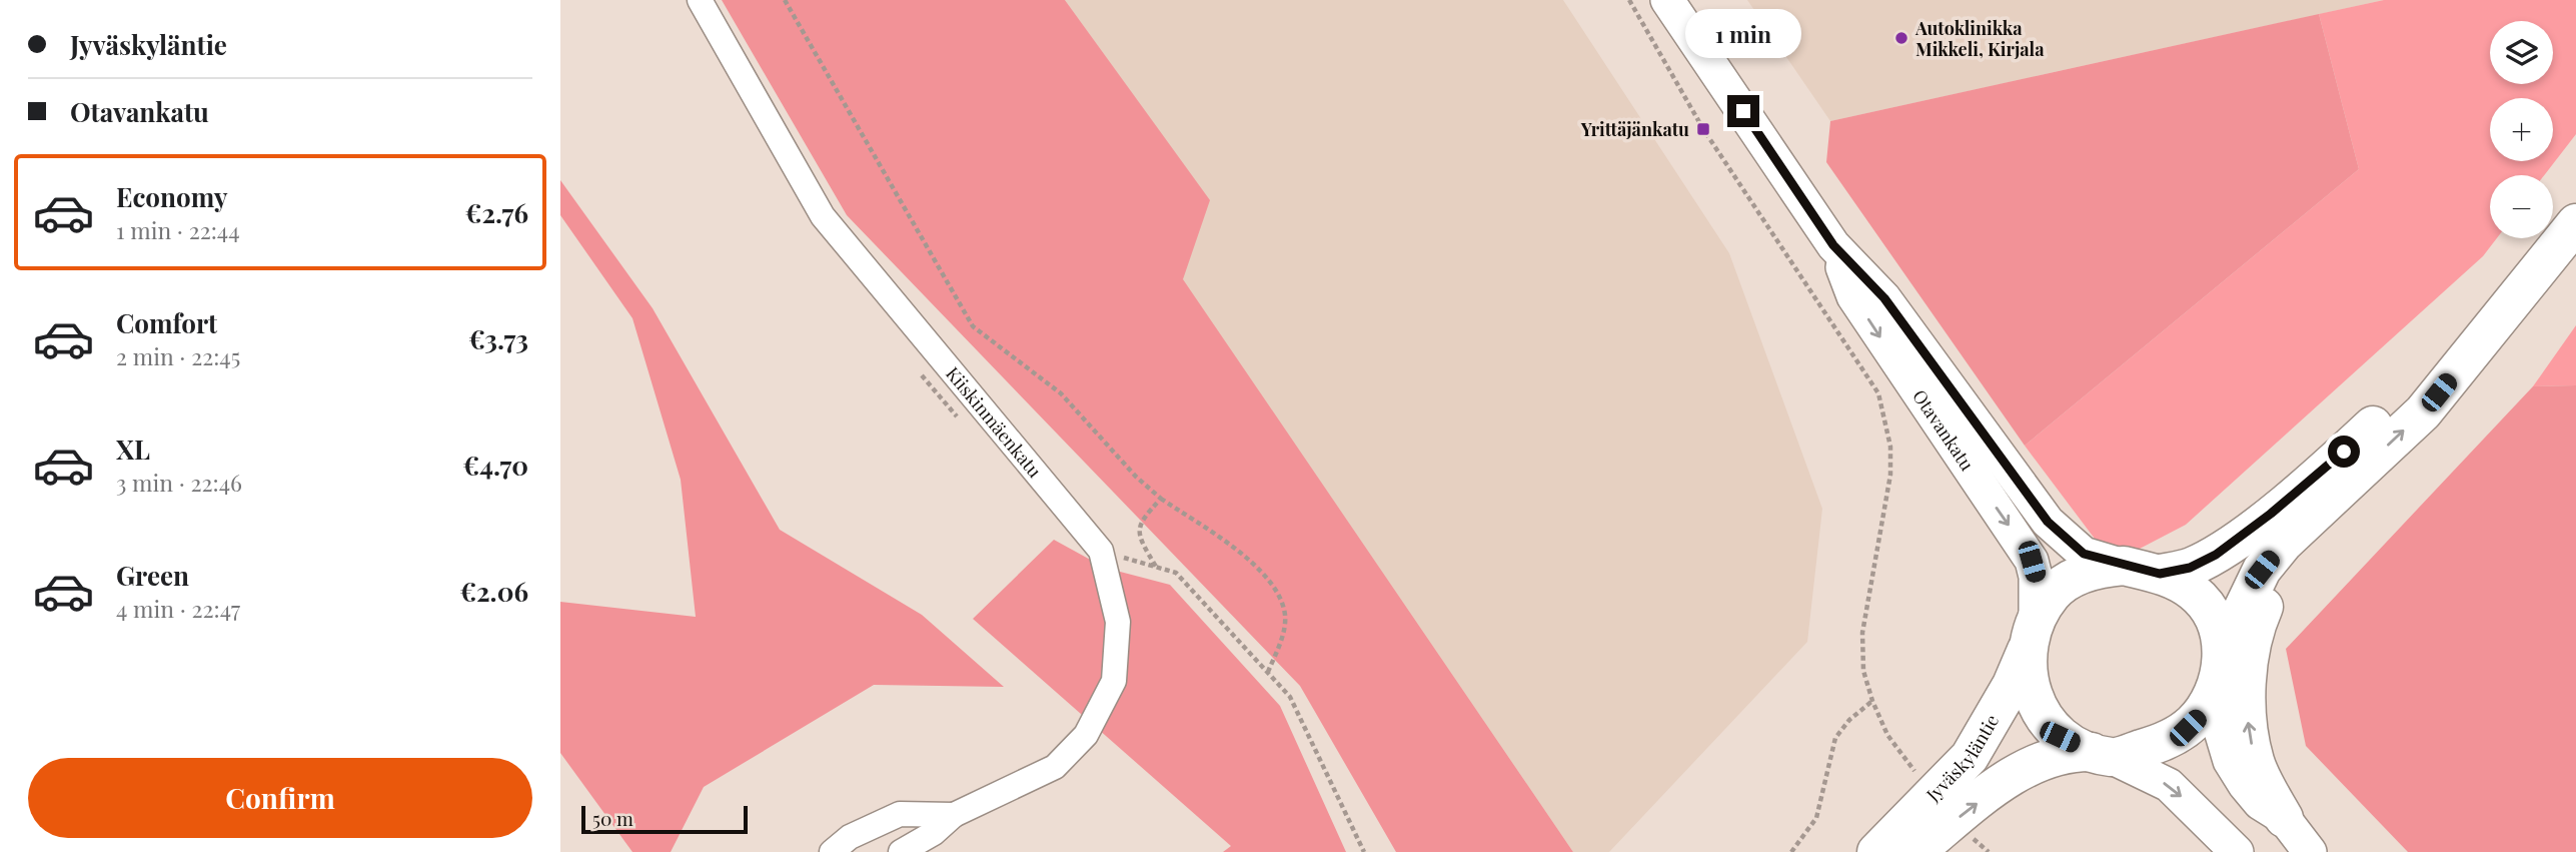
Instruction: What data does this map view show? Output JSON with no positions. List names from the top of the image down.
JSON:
{
  "streets": {
    "highway": ["Jyväskyläntie"],
    "main road": ["Otavankatu"],
    "street": ["Kiiskinmäenkatu"]
  },
  "crossings": [
    ["Otavankatu", "Jyväskyläntie"]
  ],
  "one_way": ["Jyväskyläntie"],
  "places": {
    "other": ["Autoklinikka Mikkeli, Kirjala"],
    "transit": ["Yrittäjänkatu"]
  },
  "scale_bar": "50 m",
  "page": {
    "banner": ["Jyväskyläntie", "Otavankatu"],
    "bubble": "1 min",
    "map_buttons": ["+", "−"],
    "list": [
      {
        "name": "Economy",
        "note": "1 min · 22:44",
        "value": "€2.76"
      },
      {
        "name": "Comfort",
        "note": "2 min · 22:45",
        "value": "€3.73"
      },
      {
        "name": "XL",
        "note": "3 min · 22:46",
        "value": "€4.70"
      },
      {
        "name": "Green",
        "note": "4 min · 22:47",
        "value": "€2.06"
      }
    ],
    "buttons": "Confirm",
    "scale": "50 m"
  }
}
